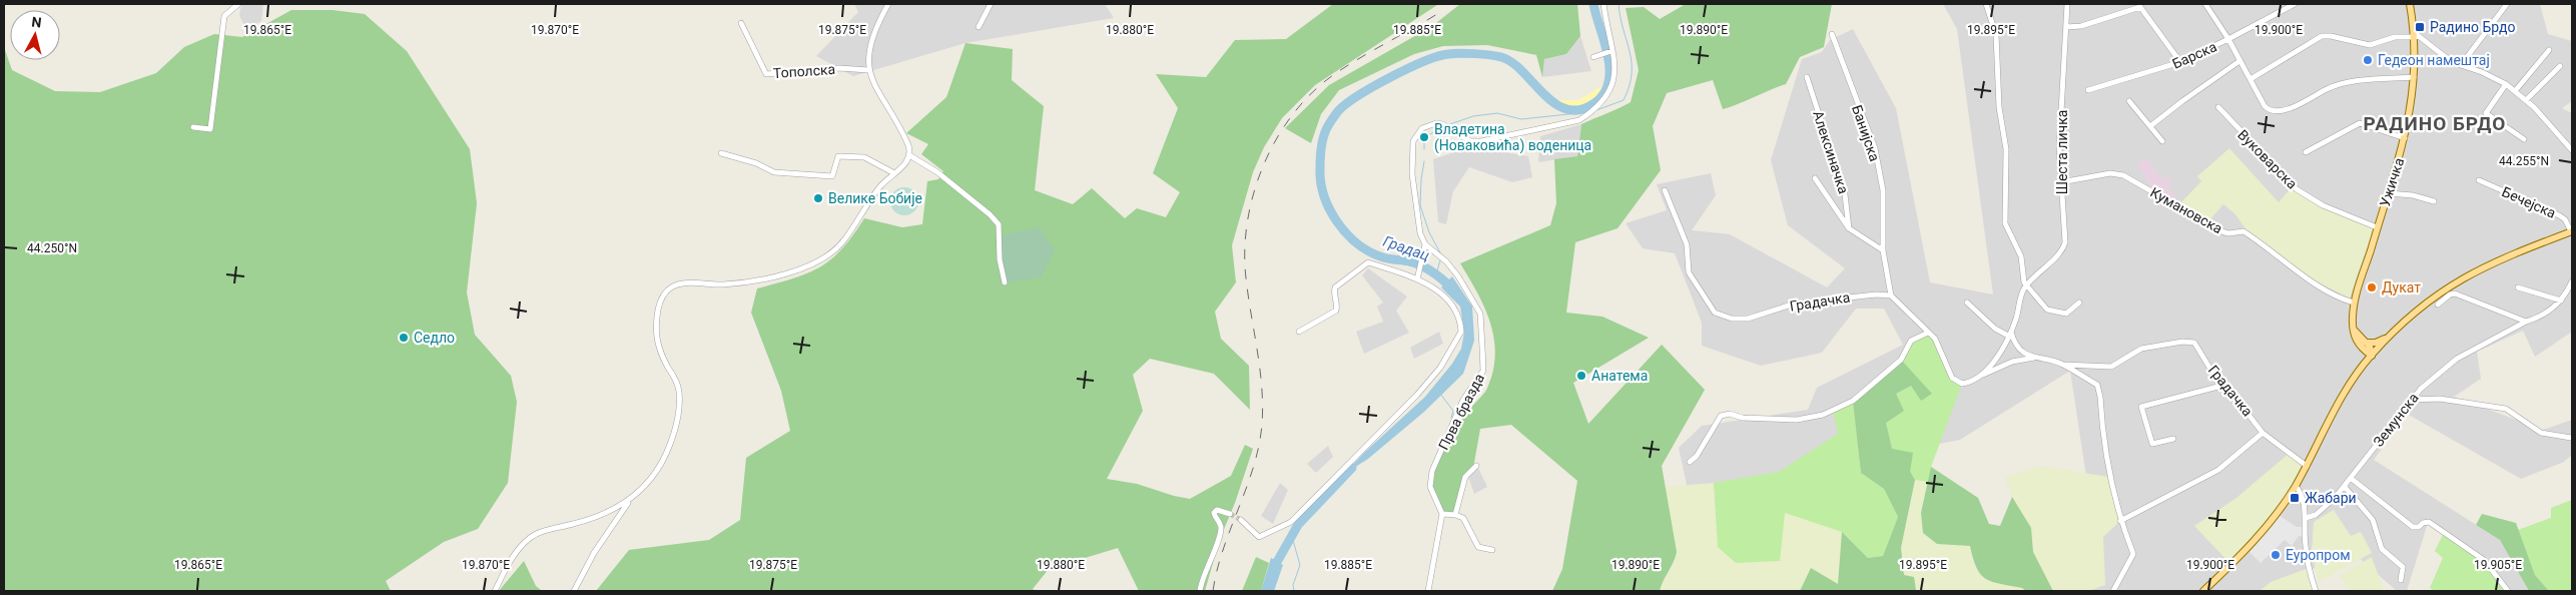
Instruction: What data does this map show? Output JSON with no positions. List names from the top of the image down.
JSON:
{
  "streets": {
    "main road": ["Ужичка"],
    "street": [
      "Барска",
      "Тополска",
      "Банијска",
      "Алексиначка",
      "Шеста личка",
      "Вуковарска",
      "Бечејска",
      "Кумановска",
      "Градачка",
      "Прва бразда",
      "Земунска"
    ]
  },
  "crossings": [
    ["Банијска", "Градачка"],
    ["Шеста личка", "Кумановска"],
    ["Вуковарска", "Ужичка"],
    ["Ужичка", "Кумановска"]
  ],
  "districts": ["РАДИНО БРДО"],
  "water": ["Градац"],
  "places": {
    "transit": ["Радино Брдо", "Жабари"],
    "other": [
      "Гедеон намештај",
      "Владетина (Новаковића) воденица",
      "Велике Бобије",
      "Дукат",
      "Седло",
      "Анатема",
      "Еуропром"
    ]
  },
  "north": "top",
  "coordinates": [
    "19.865°E",
    "19.870°E",
    "19.875°E",
    "19.880°E",
    "19.885°E",
    "19.890°E",
    "19.895°E",
    "19.900°E",
    "44.255°N",
    "44.250°N",
    "19.905°E"
  ]
}
